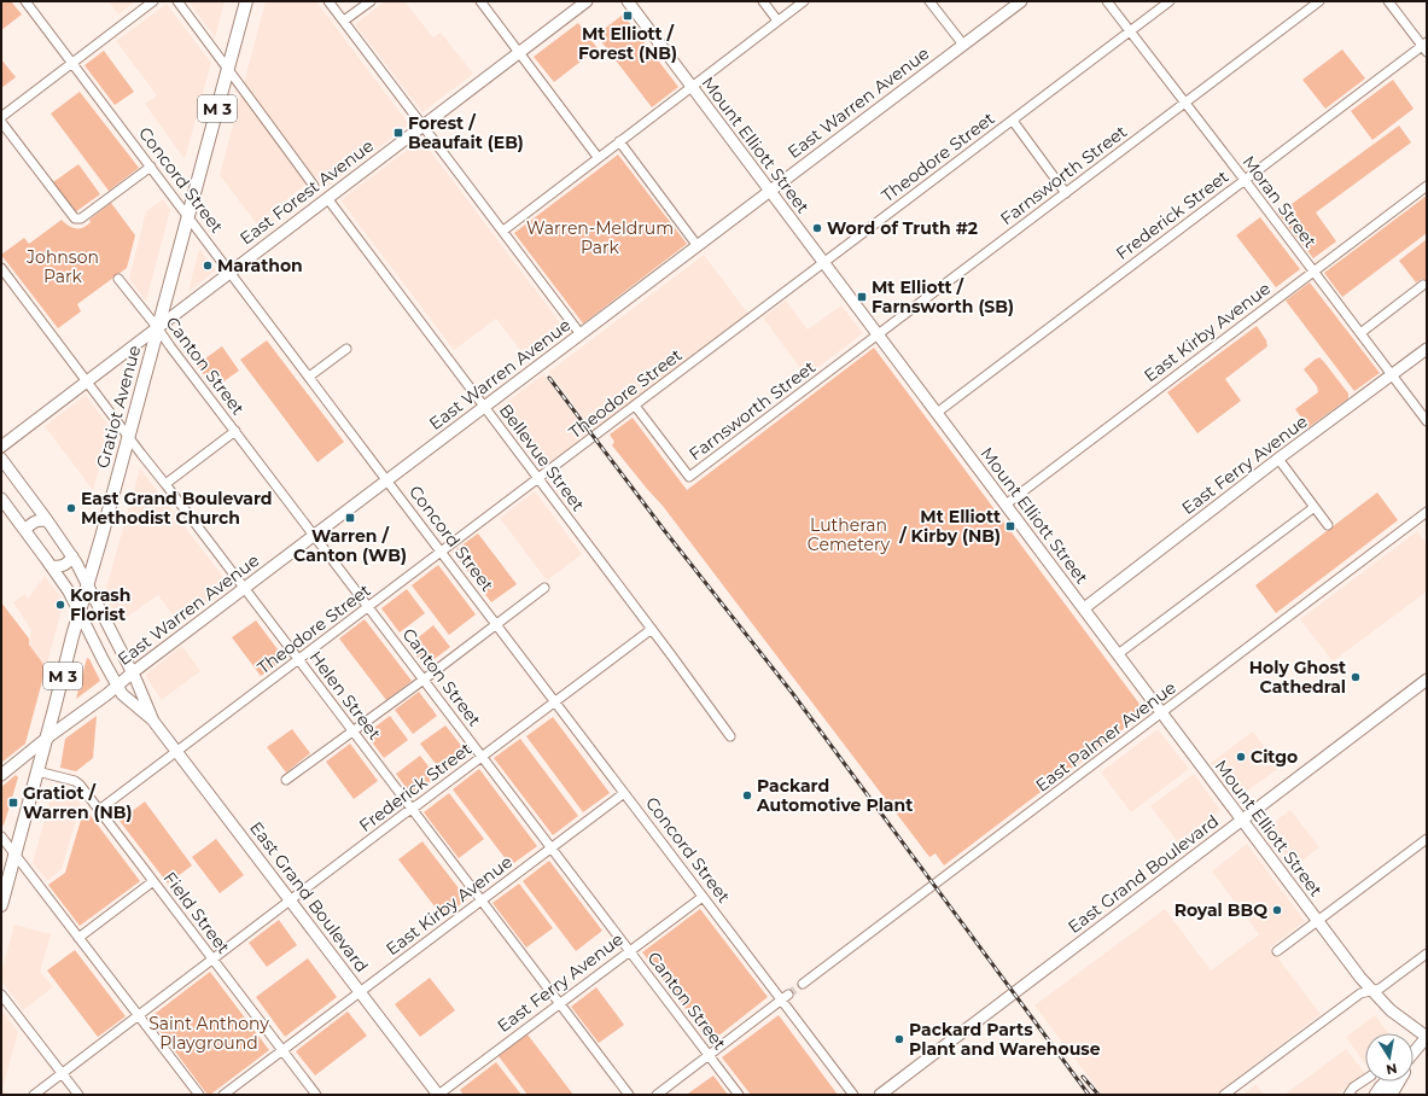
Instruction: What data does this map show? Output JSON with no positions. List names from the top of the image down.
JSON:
{
  "streets": {
    "main road": [
      "East Warren Avenue",
      "M 3",
      "Mount Elliott Street",
      "East Forest Avenue",
      "Gratiot Avenue",
      "East Ferry Avenue",
      "East Grand Boulevard"
    ],
    "street": [
      "Theodore Street",
      "Farnsworth Street",
      "Concord Street",
      "Moran Street",
      "Frederick Street",
      "East Kirby Avenue",
      "Canton Street",
      "Bellevue Street",
      "Helen Street",
      "East Palmer Avenue",
      "Field Street"
    ]
  },
  "crossings": [
    ["East Warren Avenue", "Mount Elliott Street"],
    ["East Warren Avenue", "Concord Street"],
    ["East Warren Avenue", "Canton Street"],
    ["East Warren Avenue", "Gratiot Avenue"],
    ["East Warren Avenue", "Bellevue Street"],
    ["East Warren Avenue", "Helen Street"],
    ["East Warren Avenue", "East Grand Boulevard"],
    ["Mount Elliott Street", "Theodore Street"],
    ["Mount Elliott Street", "Farnsworth Street"],
    ["Mount Elliott Street", "Frederick Street"],
    ["Mount Elliott Street", "East Kirby Avenue"],
    ["Mount Elliott Street", "East Ferry Avenue"],
    ["Mount Elliott Street", "East Palmer Avenue"],
    ["Mount Elliott Street", "East Grand Boulevard"],
    ["Theodore Street", "Farnsworth Street"],
    ["Theodore Street", "Concord Street"],
    ["Theodore Street", "Moran Street"],
    ["Theodore Street", "Canton Street"],
    ["Theodore Street", "Bellevue Street"],
    ["Theodore Street", "Helen Street"],
    ["Theodore Street", "East Grand Boulevard"],
    ["Theodore Street", "Field Street"],
    ["Farnsworth Street", "Moran Street"],
    ["Concord Street", "East Forest Avenue"],
    ["Concord Street", "Frederick Street"],
    ["Concord Street", "East Kirby Avenue"],
    ["Concord Street", "Gratiot Avenue"],
    ["Concord Street", "East Ferry Avenue"],
    ["East Forest Avenue", "Canton Street"],
    ["East Forest Avenue", "Gratiot Avenue"],
    ["East Forest Avenue", "Bellevue Street"],
    ["East Forest Avenue", "Helen Street"],
    ["Moran Street", "Frederick Street"],
    ["Moran Street", "East Kirby Avenue"],
    ["Moran Street", "East Ferry Avenue"],
    ["Frederick Street", "Canton Street"],
    ["Frederick Street", "Bellevue Street"],
    ["Frederick Street", "Helen Street"],
    ["Frederick Street", "East Grand Boulevard"],
    ["Frederick Street", "Field Street"],
    ["East Kirby Avenue", "Canton Street"],
    ["East Kirby Avenue", "Helen Street"],
    ["East Kirby Avenue", "East Grand Boulevard"],
    ["East Kirby Avenue", "Field Street"],
    ["Canton Street", "Gratiot Avenue"],
    ["Canton Street", "East Ferry Avenue"],
    ["Gratiot Avenue", "Helen Street"],
    ["Gratiot Avenue", "East Grand Boulevard"],
    ["Gratiot Avenue", "Field Street"],
    ["East Ferry Avenue", "Helen Street"],
    ["East Ferry Avenue", "East Grand Boulevard"]
  ],
  "parks": [
    "Warren-Meldrum Park",
    "Johnson Park",
    "Lutheran Cemetery",
    "Saint Anthony Playground"
  ],
  "places": {
    "transit": [
      "Mt Elliott / Forest (NB)",
      "Forest / Beaufait (EB)",
      "Mt Elliott / Farnsworth (SB)",
      "Warren / Canton (WB)",
      "Mt Elliott / Kirby (NB)",
      "Gratiot / Warren (NB)"
    ],
    "other": [
      "Word of Truth #2",
      "Marathon",
      "East Grand Boulevard Methodist Church",
      "Korash Florist",
      "Holy Ghost Cathedral",
      "Citgo",
      "Packard Automotive Plant",
      "Royal BBQ",
      "Packard Parts Plant and Warehouse"
    ]
  },
  "north": "bottom"
}
